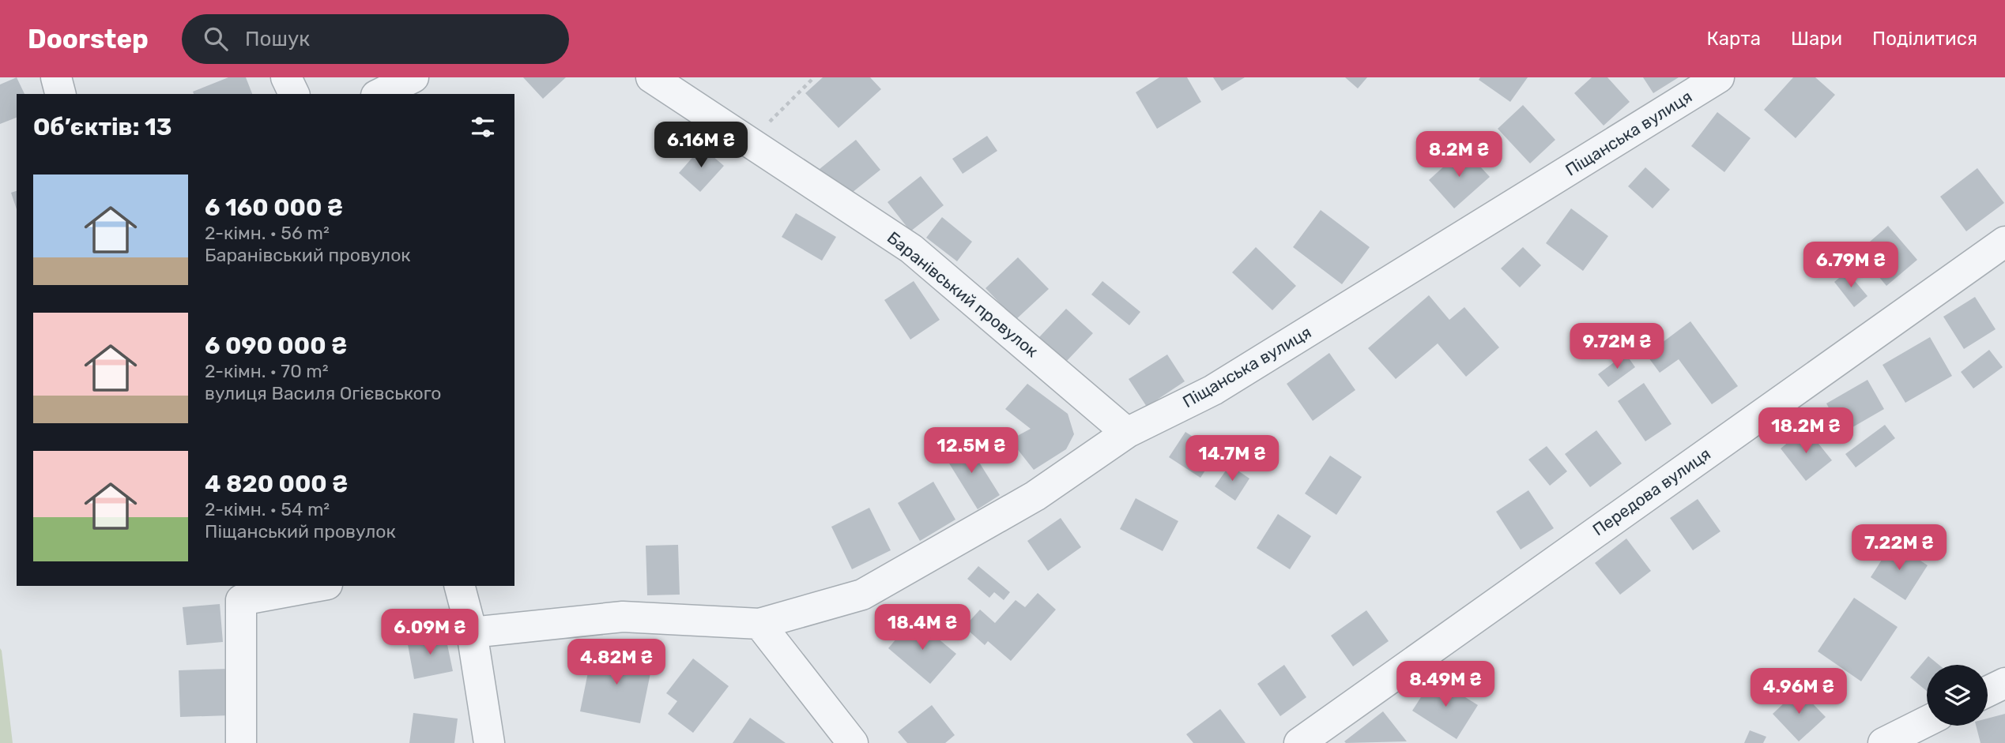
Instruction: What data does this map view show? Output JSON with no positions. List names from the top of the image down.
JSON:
{
  "streets": {
    "street": ["Піщанська вулиця", "Баранівський провулок", "Передова вулиця"]
  },
  "crossings": [
    ["Піщанська вулиця", "Баранівський провулок"]
  ],
  "page": {
    "header": "Doorstep",
    "search": "Пошук",
    "nav": ["Карта", "Шари", "Поділитися"],
    "heading": "Об’єктів: 13",
    "price": [
      "6.16M ₴",
      "8.2M ₴",
      "6.79M ₴",
      "9.72M ₴",
      "18.2M ₴",
      "12.5M ₴",
      "14.7M ₴",
      "7.22M ₴",
      "18.4M ₴",
      "6.09M ₴",
      "4.82M ₴",
      "8.49M ₴",
      "4.96M ₴"
    ],
    "list": [
      {
        "name": "6 160 000 ₴",
        "note": "2-кімн. · 56 m² · Баранівський провулок"
      },
      {
        "name": "6 090 000 ₴",
        "note": "2-кімн. · 70 m² · вулиця Василя Огієвського"
      },
      {
        "name": "4 820 000 ₴",
        "note": "2-кімн. · 54 m² · Піщанський провулок"
      }
    ]
  }
}
